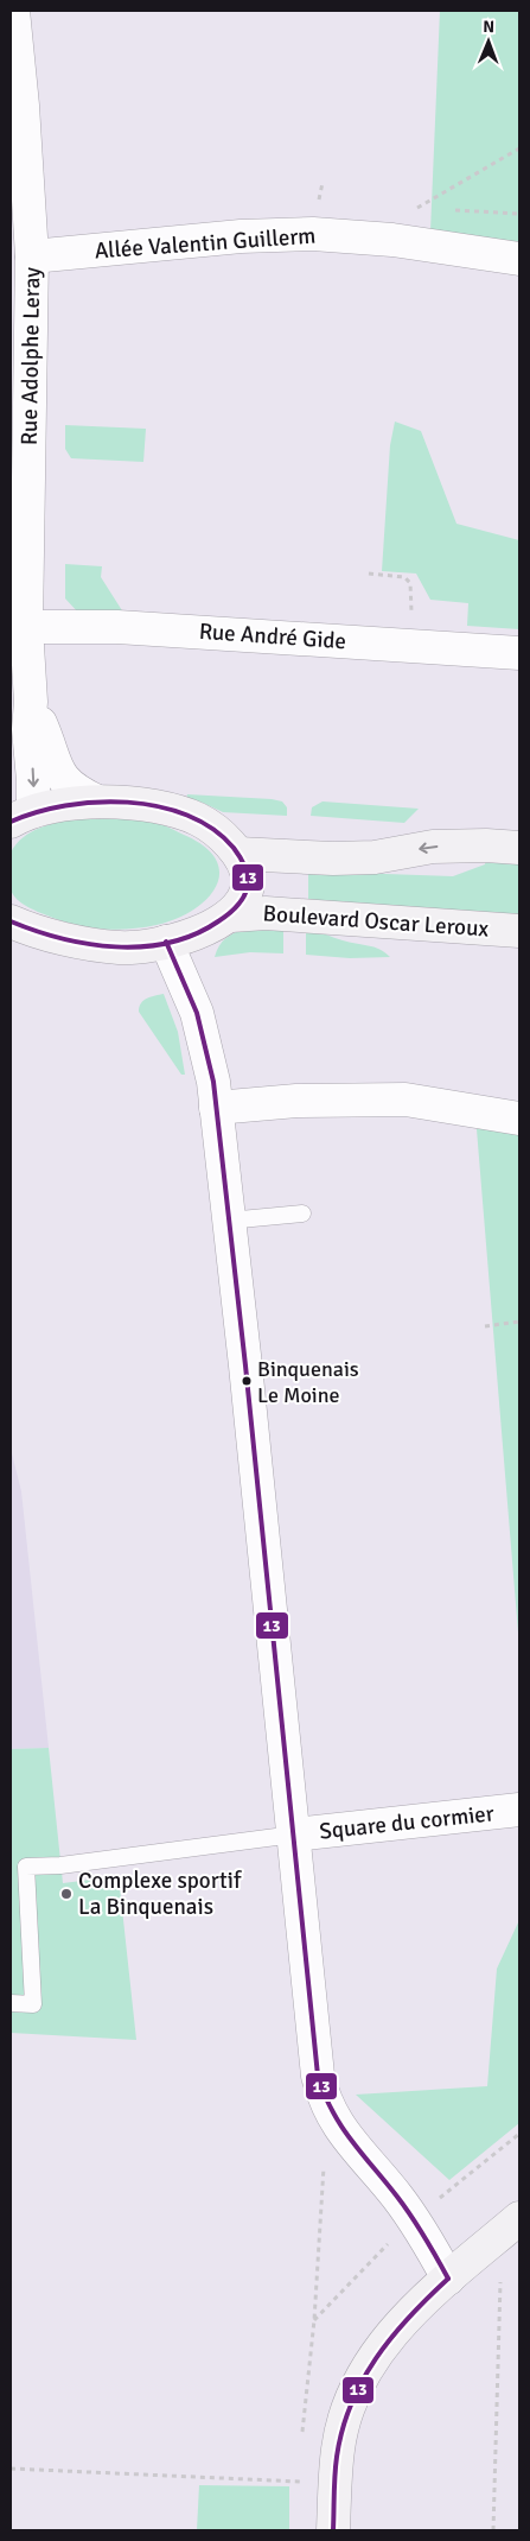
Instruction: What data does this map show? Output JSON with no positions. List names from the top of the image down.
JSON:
{
  "streets": {
    "main road": ["Boulevard Oscar Leroux"],
    "street": [
      "Allée Valentin Guillerm",
      "Rue Adolphe Leray",
      "Rue André Gide",
      "Square du cormier"
    ]
  },
  "crossings": [
    ["Allée Valentin Guillerm", "Rue Adolphe Leray"],
    ["Rue Adolphe Leray", "Rue André Gide"]
  ],
  "places": ["Binquenais Le Moine", "Complexe sportif La Binquenais"],
  "lines": ["transit line 13"],
  "north": "top"
}
